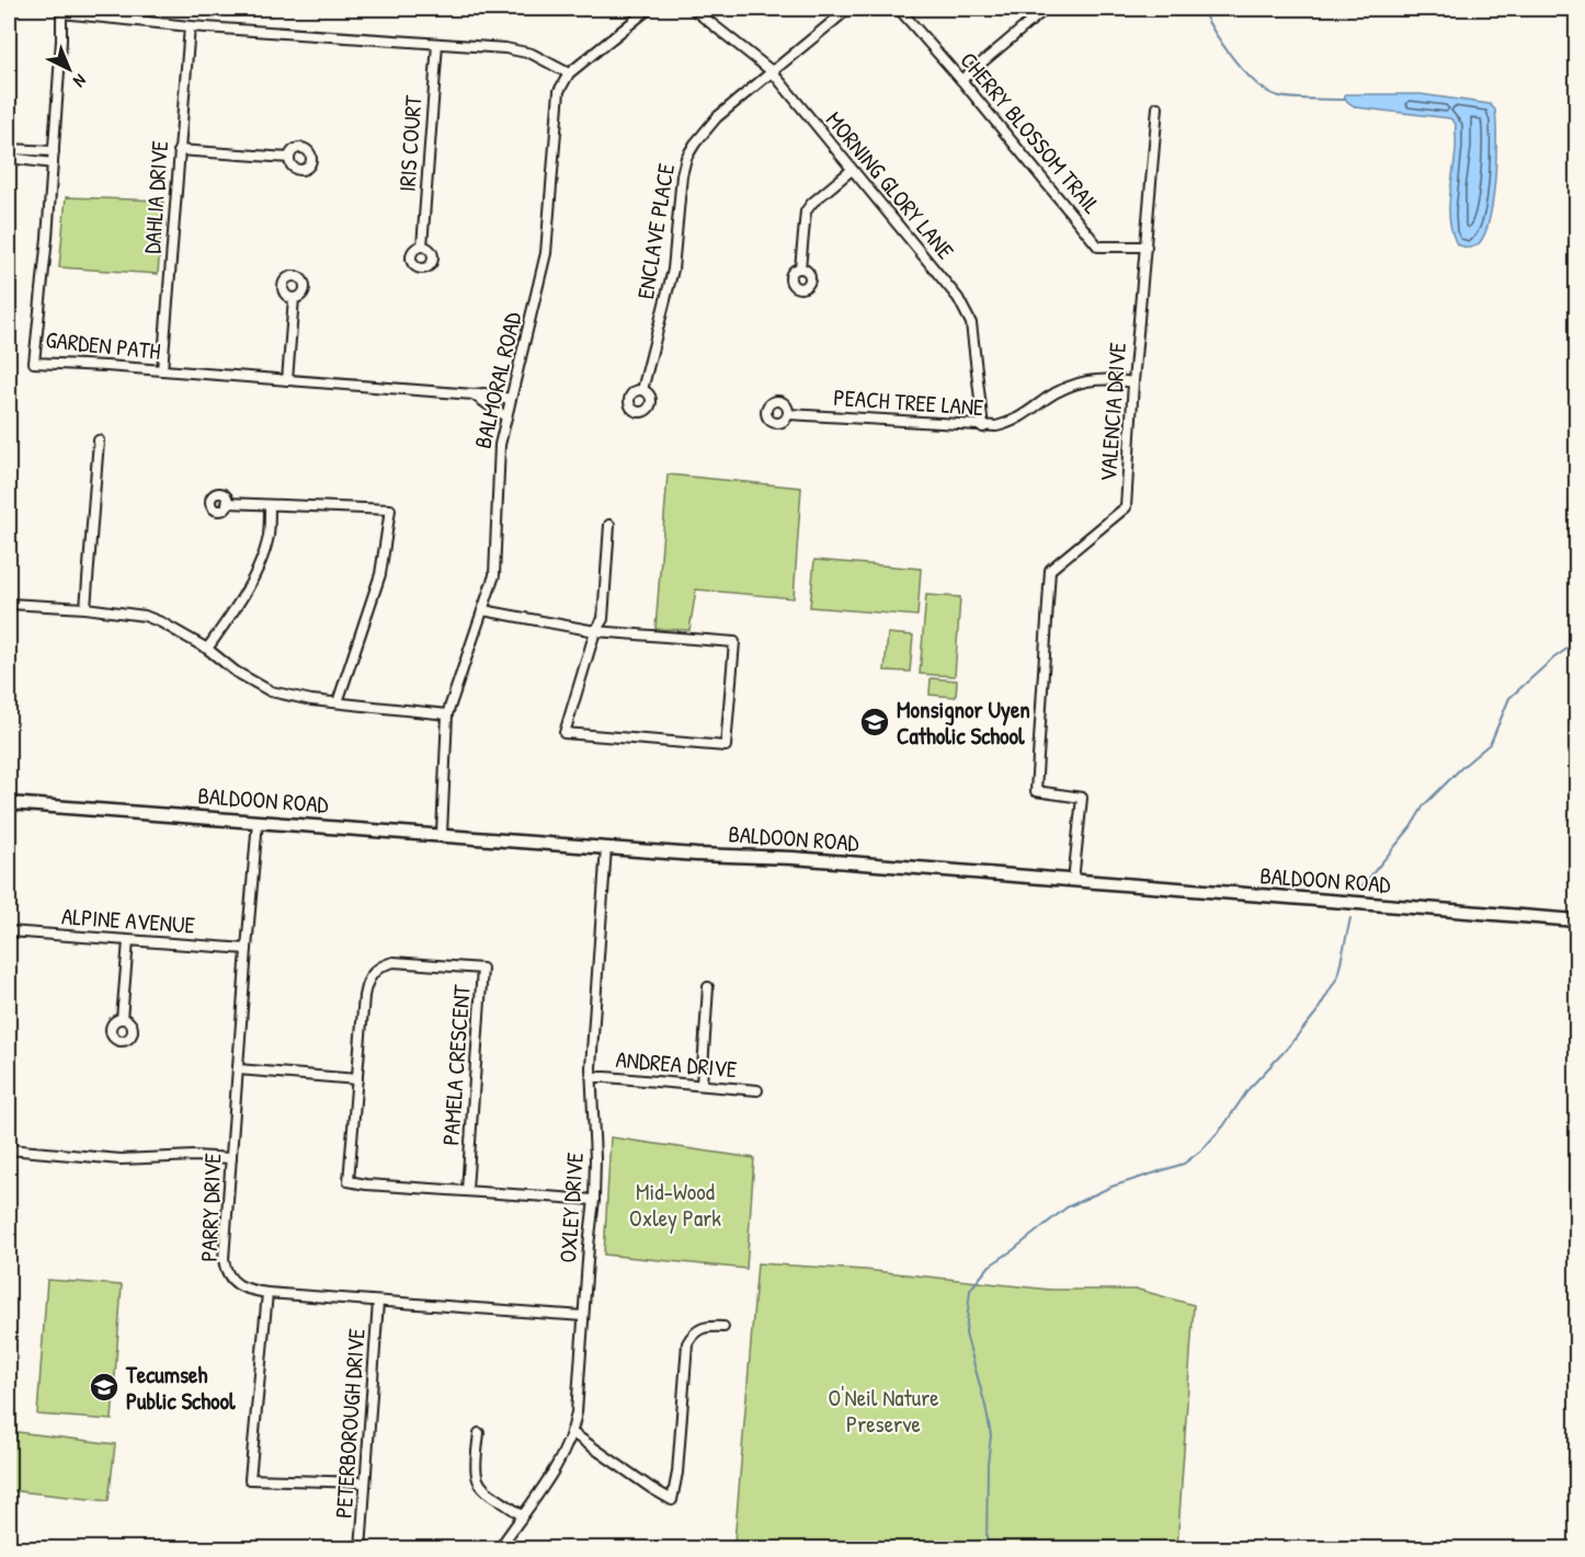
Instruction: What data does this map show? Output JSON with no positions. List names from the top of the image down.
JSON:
{
  "streets": {
    "street": [
      "CHERRY BLOSSOM TRAIL",
      "IRIS COURT",
      "MORNING GLORY LANE",
      "DAHLIA DRIVE",
      "ENCLAVE PLACE",
      "GARDEN PATH",
      "BALMORAL ROAD",
      "PEACH TREE LANE",
      "VALENCIA DRIVE",
      "BALDOON ROAD",
      "ALPINE AVENUE",
      "ANDREA DRIVE",
      "PAMELA CRESCENT",
      "PARRY DRIVE",
      "OXLEY DRIVE",
      "PETERBOROUGH DRIVE"
    ]
  },
  "crossings": [
    ["CHERRY BLOSSOM TRAIL", "VALENCIA DRIVE"],
    ["IRIS COURT", "GARDEN PATH"],
    ["MORNING GLORY LANE", "ENCLAVE PLACE"],
    ["MORNING GLORY LANE", "PEACH TREE LANE"],
    ["DAHLIA DRIVE", "GARDEN PATH"],
    ["GARDEN PATH", "BALMORAL ROAD"],
    ["BALMORAL ROAD", "BALDOON ROAD"],
    ["PEACH TREE LANE", "VALENCIA DRIVE"],
    ["VALENCIA DRIVE", "BALDOON ROAD"],
    ["BALDOON ROAD", "PARRY DRIVE"],
    ["BALDOON ROAD", "OXLEY DRIVE"],
    ["ALPINE AVENUE", "PARRY DRIVE"],
    ["ANDREA DRIVE", "OXLEY DRIVE"],
    ["PARRY DRIVE", "OXLEY DRIVE"],
    ["PARRY DRIVE", "PETERBOROUGH DRIVE"]
  ],
  "parks": ["Mid-Wood Oxley Park", "O'Neil Nature Preserve"],
  "places": {
    "school or university": ["Monsignor Uyen Catholic School", "Tecumseh Public School"]
  },
  "north": "bottom right"
}
